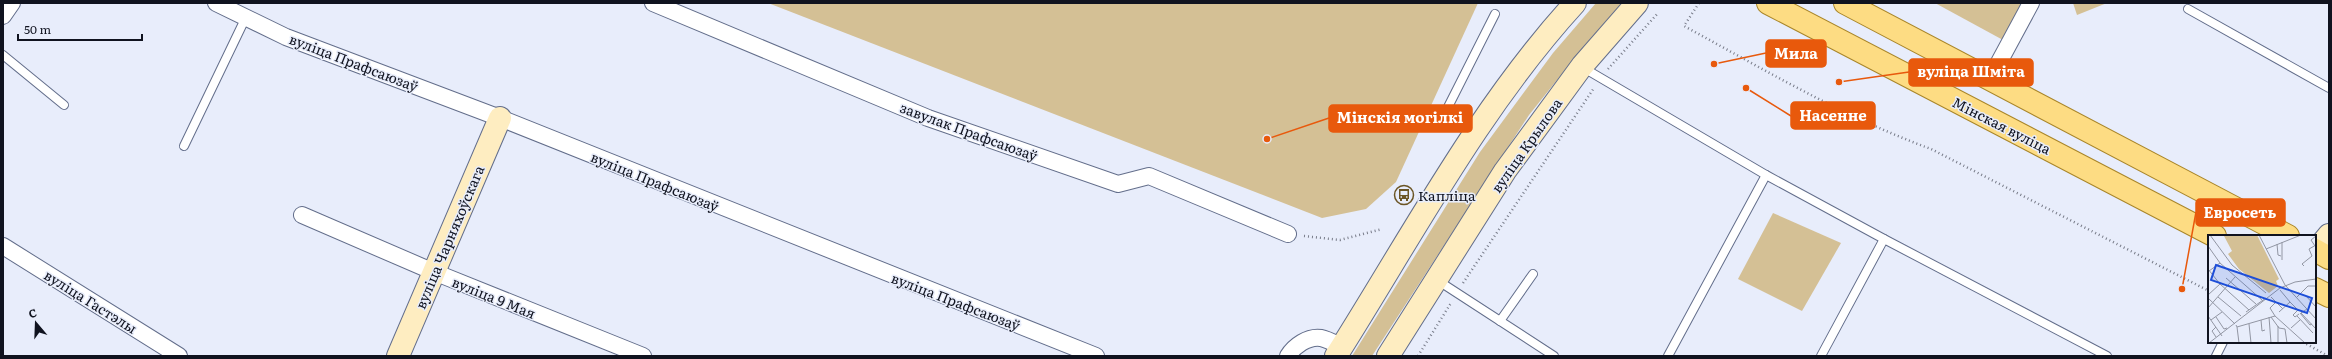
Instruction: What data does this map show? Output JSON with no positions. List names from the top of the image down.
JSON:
{
  "streets": {
    "main road": ["Мінская вуліца", "вуліца Крылова", "вуліца Чарняхоўскага"],
    "street": [
      "вуліца Прафсаюзаў",
      "завулак Прафсаюзаў",
      "вуліца 9 Мая",
      "вуліца Гастэлы"
    ]
  },
  "crossings": [
    ["вуліца Прафсаюзаў", "вуліца Чарняхоўскага"],
    ["вуліца Чарняхоўскага", "вуліца 9 Мая"]
  ],
  "places": {
    "other": [
      "Мила",
      "вуліца Шміта",
      "Насенне",
      "Мінскія могілкі",
      "Евросеть"
    ],
    "bus stop": ["Капліца"]
  },
  "scale_bar": "50 m",
  "north": "top"
}
